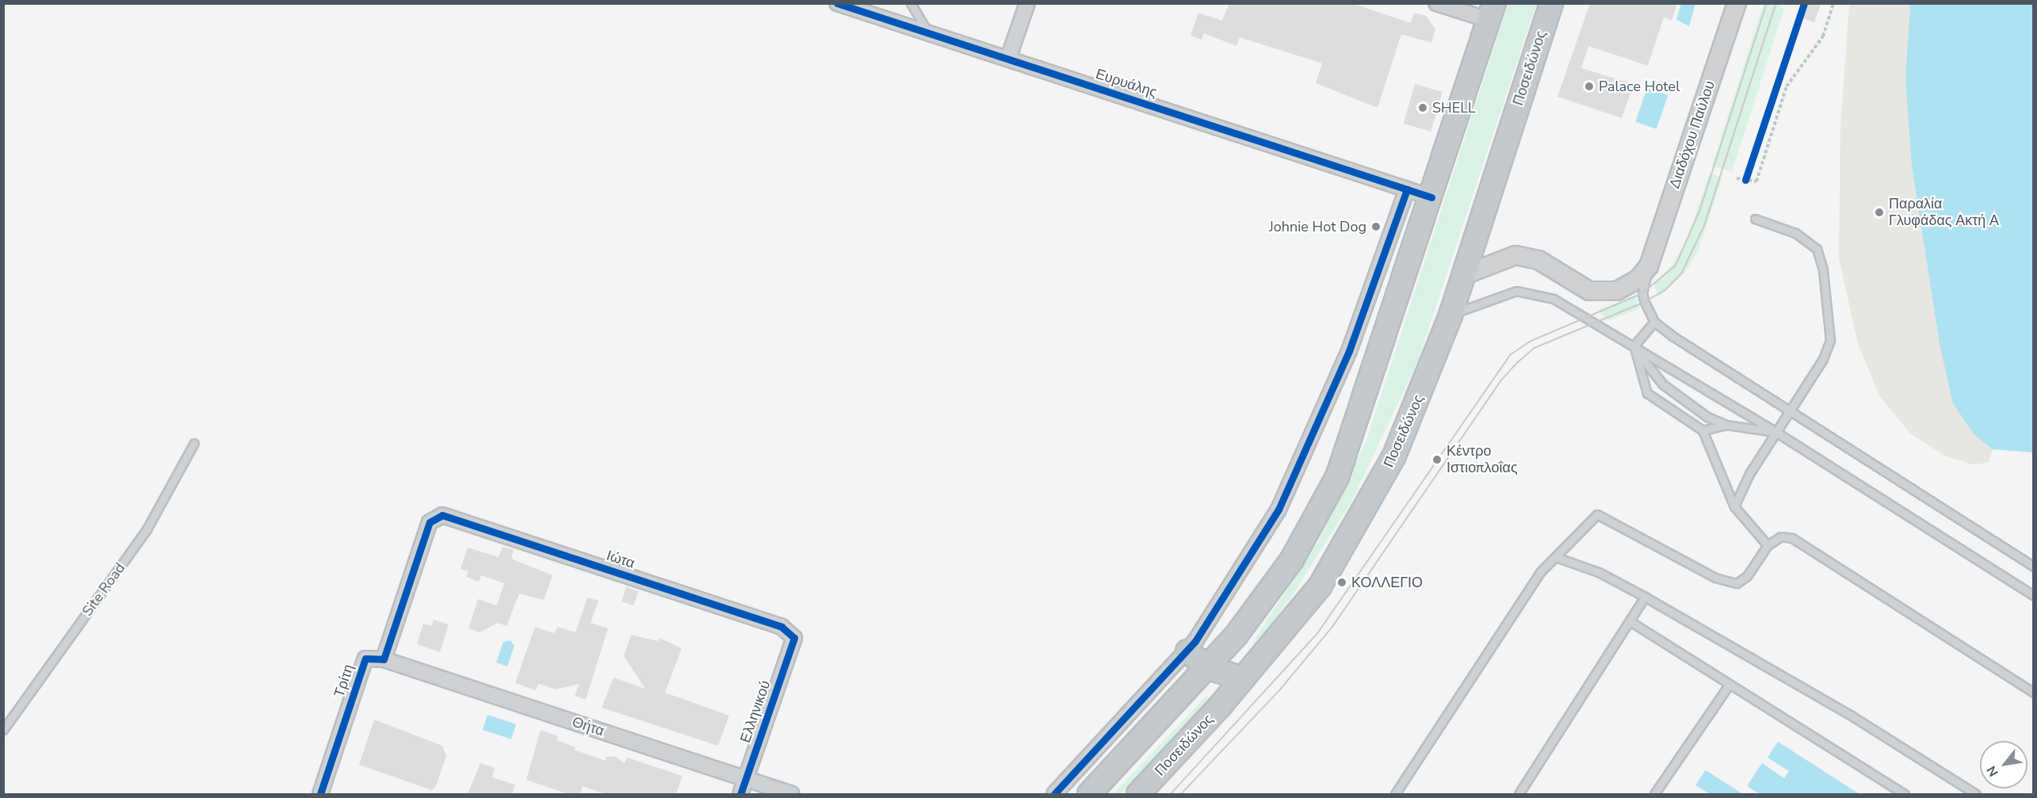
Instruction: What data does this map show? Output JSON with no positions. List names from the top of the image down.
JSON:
{
  "streets": {
    "highway": ["Ποσειδώνος"],
    "street": [
      "Ευρυάλης",
      "Διαδόχου Παύλου",
      "Ιώτα",
      "Τρίτη",
      "Ελληνικού",
      "Θήτα"
    ],
    "lane": ["Site Road"]
  },
  "crossings": [
    ["Ιώτα", "Τρίτη"],
    ["Ιώτα", "Ελληνικού"],
    ["Ιώτα", "Θήτα"],
    ["Τρίτη", "Θήτα"],
    ["Ελληνικού", "Θήτα"]
  ],
  "places": [
    "Palace Hotel",
    "SHELL",
    "Παραλία Γλυφάδας Ακτή Α",
    "Johnie Hot Dog",
    "Κέντρο Ιστιοπλοΐας",
    "ΚΟΛΛΕΓΙΟ"
  ],
  "north": "bottom left"
}
